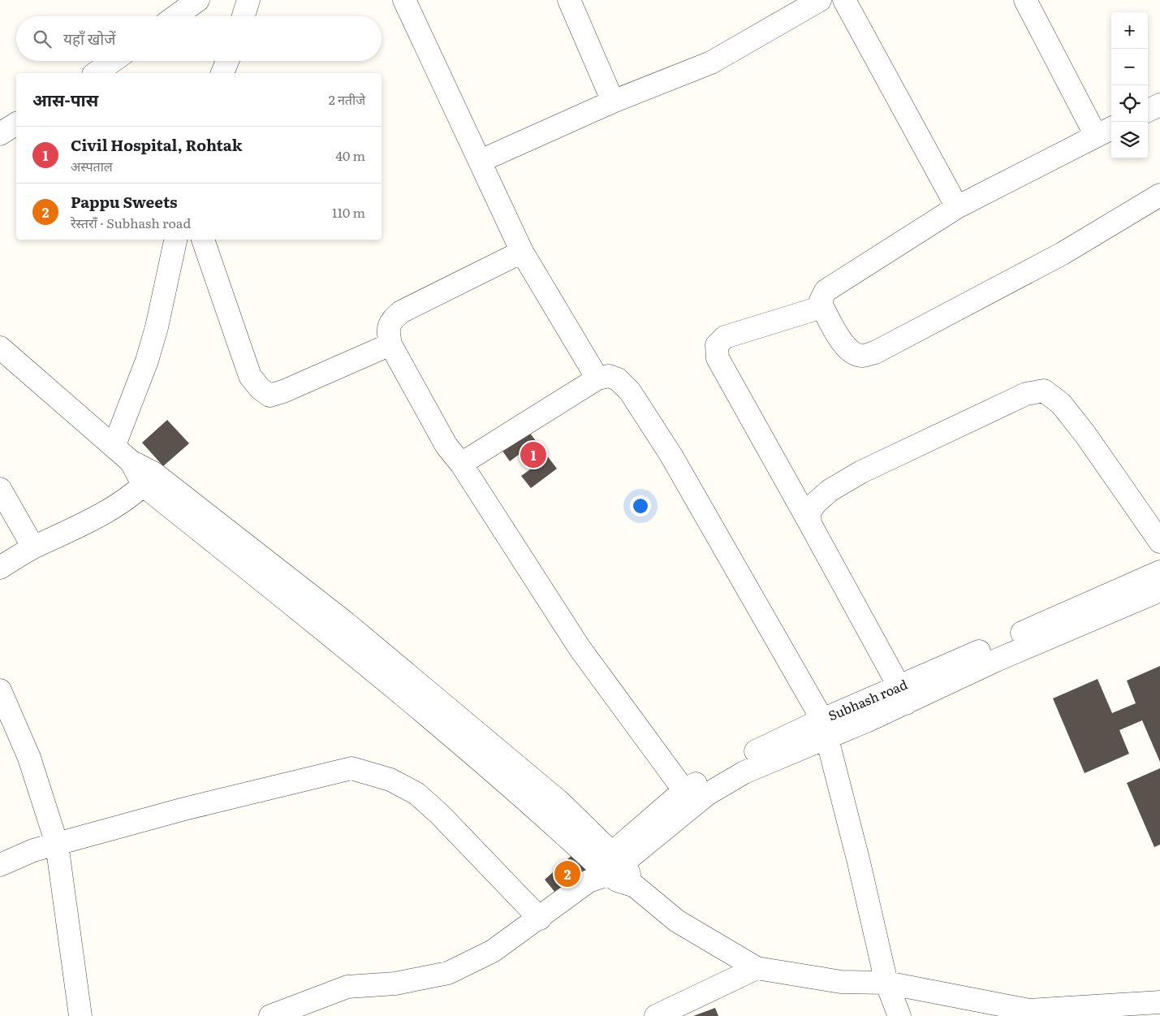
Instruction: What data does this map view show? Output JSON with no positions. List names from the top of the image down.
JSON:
{
  "streets": {
    "street": ["Subhash road"]
  },
  "page": {
    "map_buttons": ["+", "−"],
    "search": "यहाँ खोजें",
    "heading": ["आस-पास", "2 नतीजे"],
    "list": [
      {
        "mark": "1",
        "name": "Civil Hospital, Rohtak",
        "note": "अस्पताल",
        "value": "40 m"
      },
      {
        "mark": "2",
        "name": "Pappu Sweets",
        "note": "रेस्तराँ · Subhash road",
        "value": "110 m"
      }
    ],
    "pins": ["1", "2"]
  }
}
